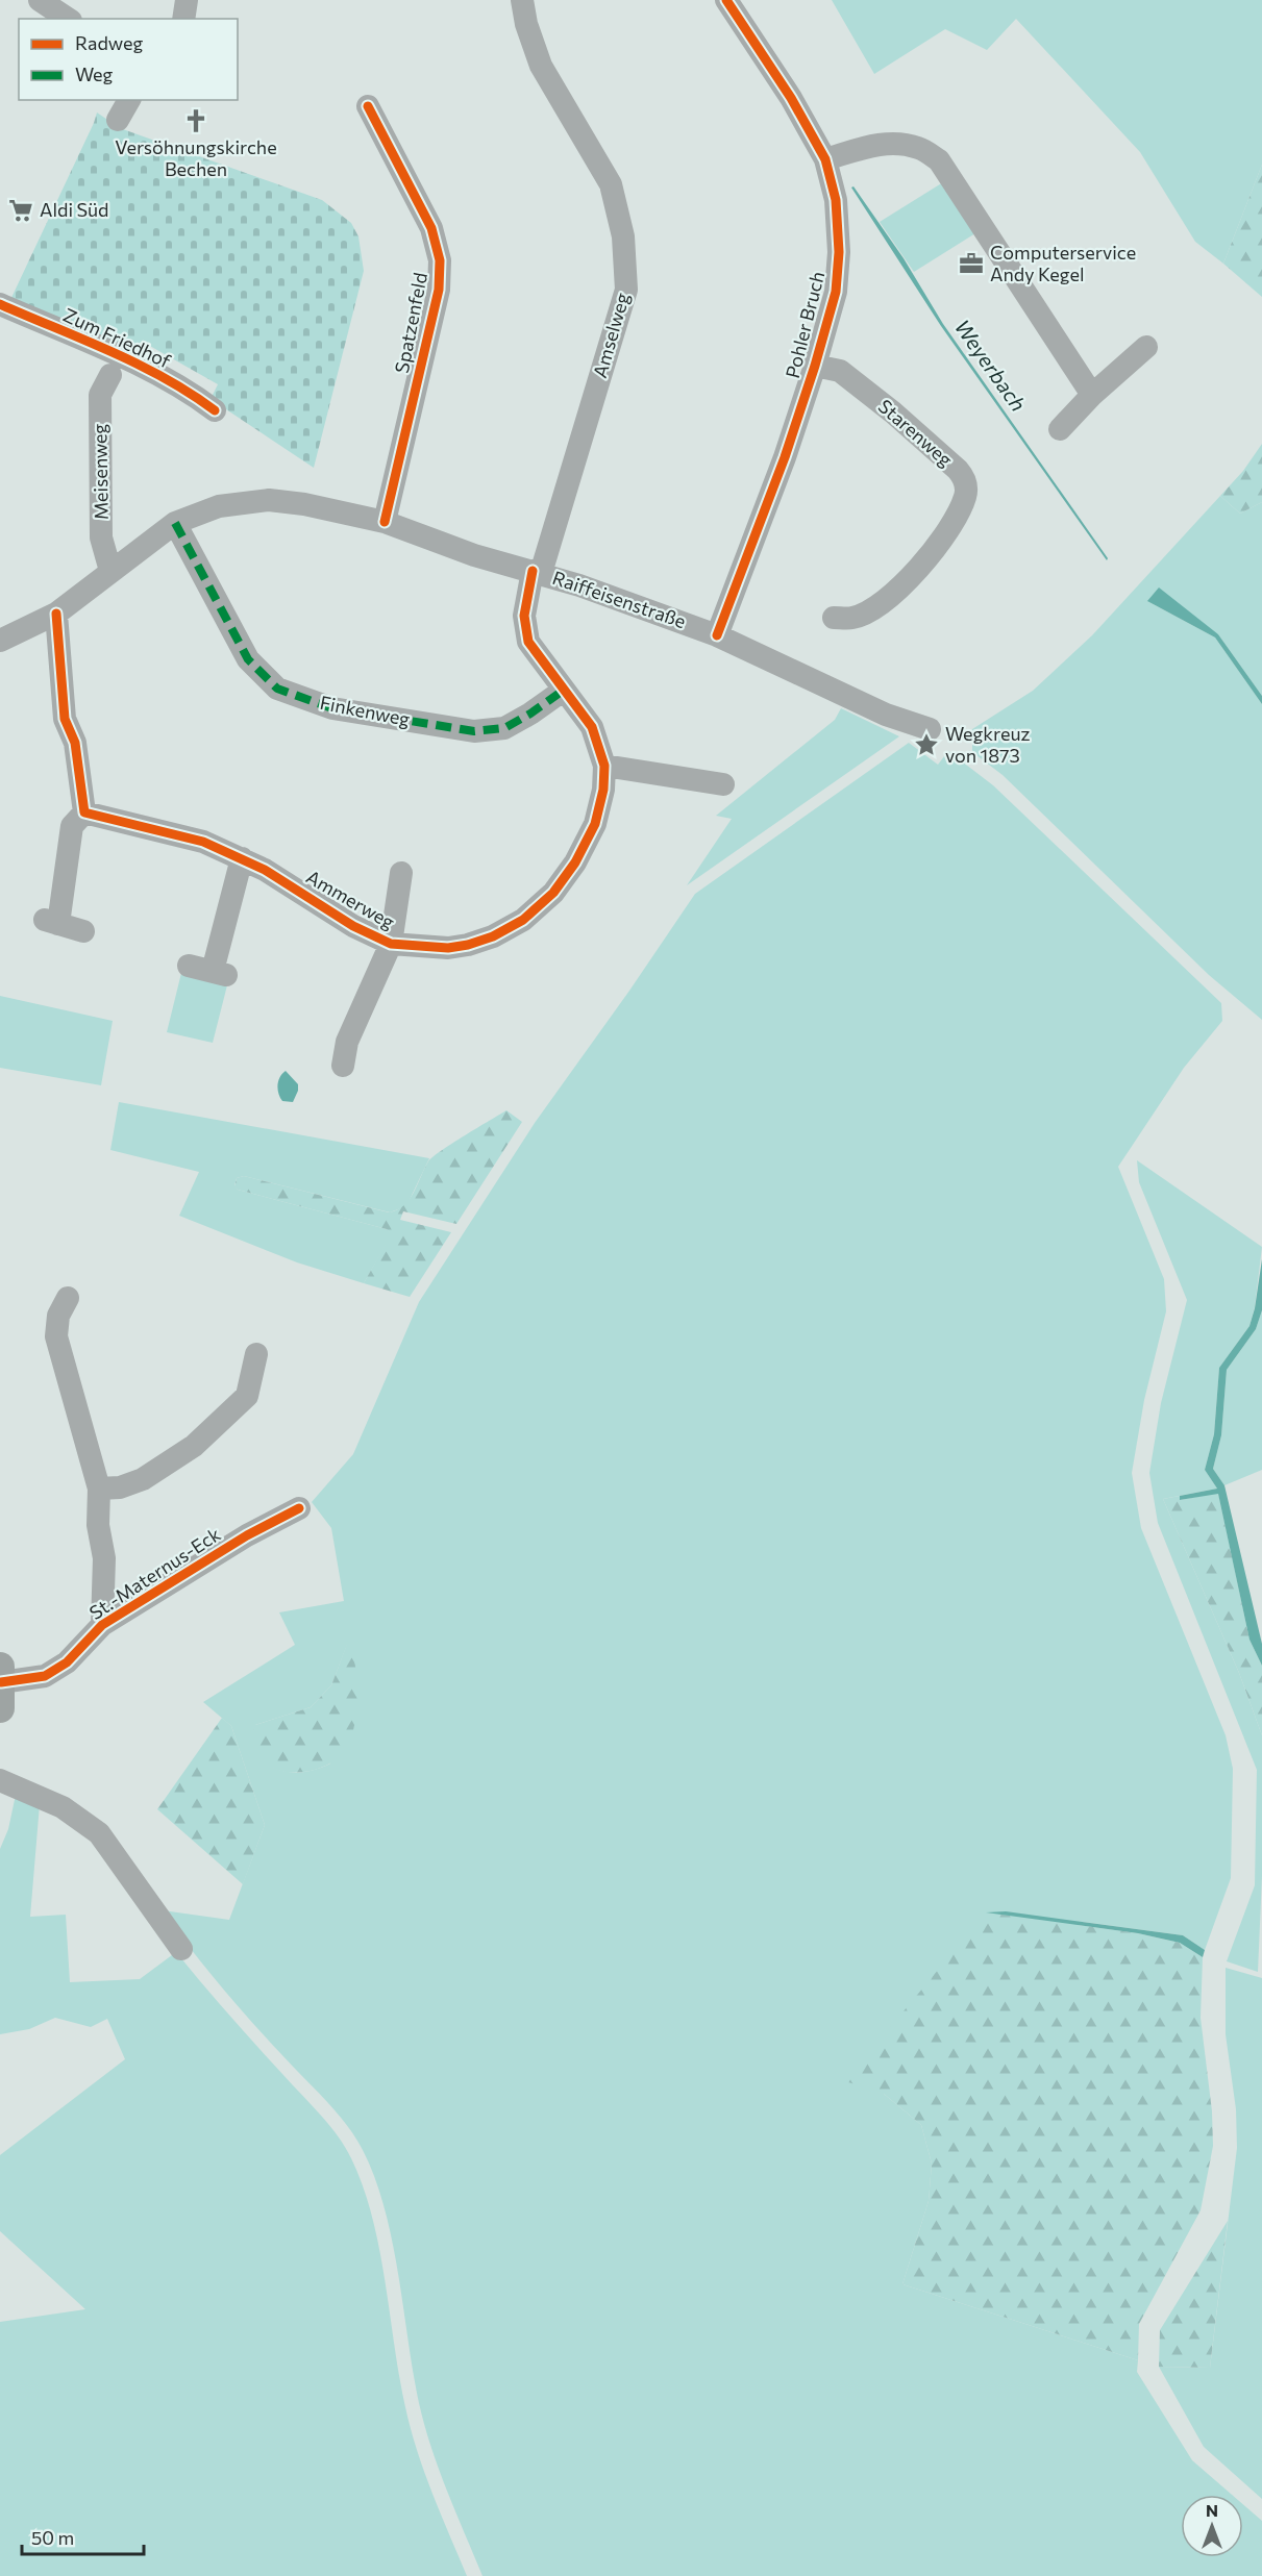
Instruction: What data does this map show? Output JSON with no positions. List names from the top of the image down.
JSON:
{
  "streets": {
    "street": [
      "Spatzenfeld",
      "Pohler Bruch",
      "Amselweg",
      "Zum Friedhof",
      "Starenweg",
      "Meisenweg",
      "Raiffeisenstraße",
      "Finkenweg",
      "Ammerweg",
      "St.-Maternus-Eck"
    ]
  },
  "crossings": [
    ["Spatzenfeld", "Raiffeisenstraße"],
    ["Pohler Bruch", "Starenweg"],
    ["Pohler Bruch", "Raiffeisenstraße"],
    ["Amselweg", "Raiffeisenstraße"],
    ["Amselweg", "Ammerweg"],
    ["Meisenweg", "Raiffeisenstraße"],
    ["Raiffeisenstraße", "Finkenweg"],
    ["Raiffeisenstraße", "Ammerweg"],
    ["Finkenweg", "Ammerweg"]
  ],
  "water": ["Weyerbach"],
  "places": {
    "church": ["Versöhnungskirche Bechen"],
    "supermarket": ["Aldi Süd"],
    "office": ["Computerservice Andy Kegel"],
    "place": ["Wegkreuz von 1873"]
  },
  "legend": ["Radweg", "Weg"],
  "scale_bar": "50 m",
  "north": "top"
}
